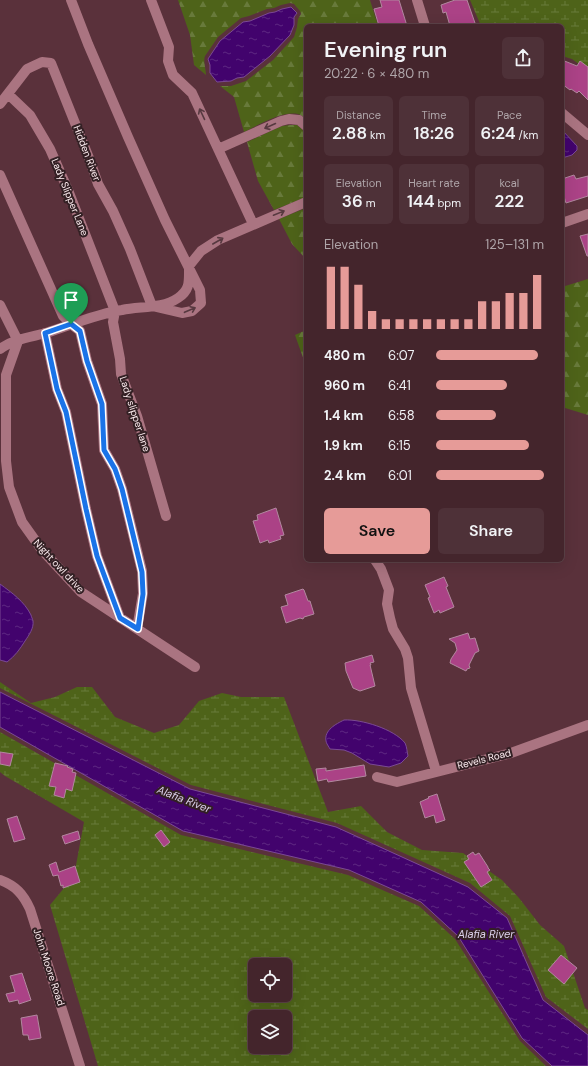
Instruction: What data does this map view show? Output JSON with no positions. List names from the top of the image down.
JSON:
{
  "streets": {
    "street": [
      "Hidden River",
      "Lady Slipper Lane",
      "Lady slipper lane",
      "Night owl drive",
      "Revels Road",
      "John Moore Road"
    ]
  },
  "crossings": [
    ["Hidden River", "Lady Slipper Lane"],
    ["Lady Slipper Lane", "Lady slipper lane"]
  ],
  "water": ["Alafia River"],
  "page": {
    "heading": ["Evening run", "20:22 · 6 × 480 m"],
    "stats": [
      ["Distance", "2.88 km"],
      ["Time", "18:26"],
      ["Pace", "6:24 /km"],
      ["Elevation", "36 m"],
      ["Heart rate", "144 bpm"],
      ["kcal", "222"]
    ],
    "chart": ["Elevation", "125–131 m"],
    "list": [
      {
        "name": "480 m",
        "note": "6:07"
      },
      {
        "name": "960 m",
        "note": "6:41"
      },
      {
        "name": "1.4 km",
        "note": "6:58"
      },
      {
        "name": "1.9 km",
        "note": "6:15"
      },
      {
        "name": "2.4 km",
        "note": "6:01"
      }
    ],
    "buttons": ["Save", "Share"]
  }
}
